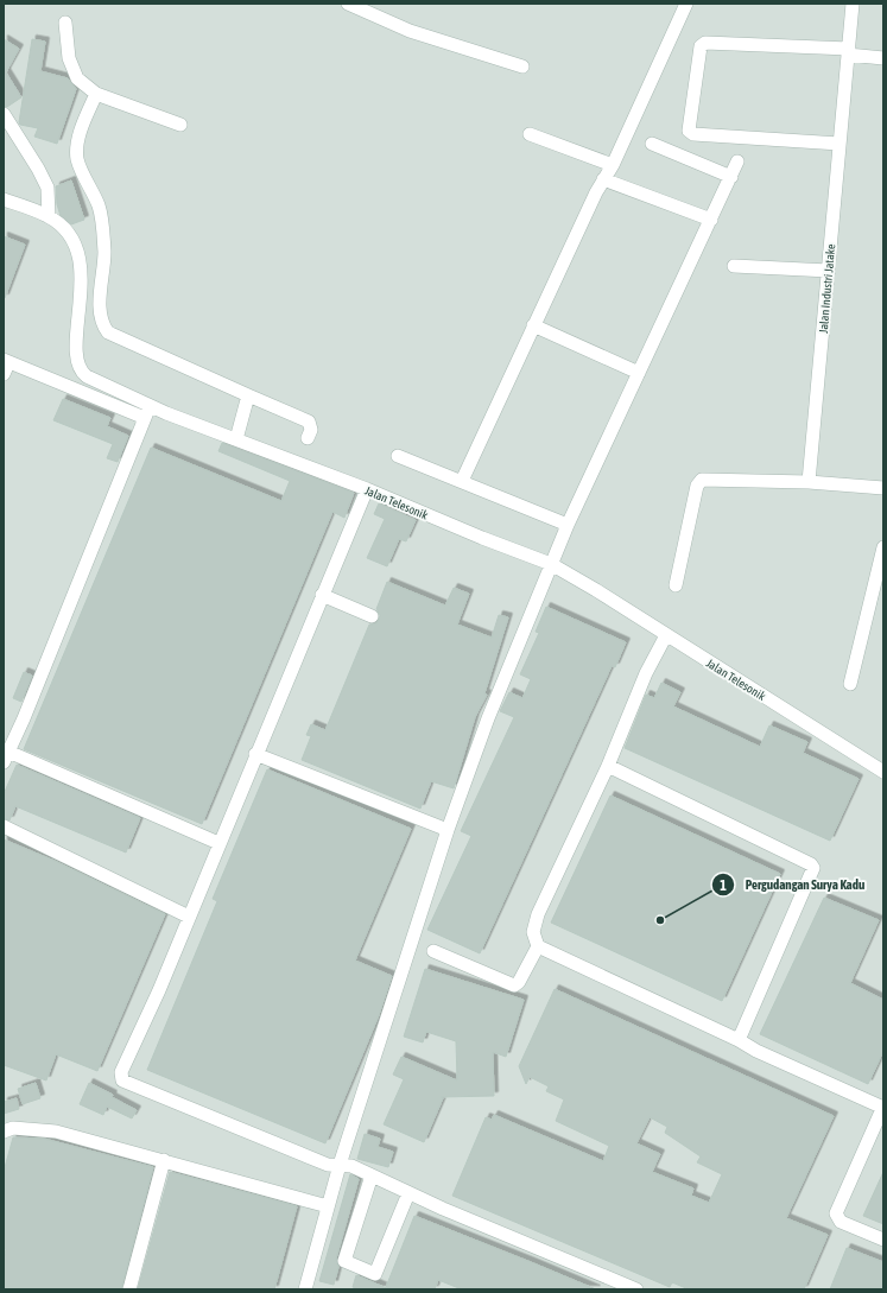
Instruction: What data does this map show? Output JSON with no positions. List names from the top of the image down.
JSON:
{
  "streets": {
    "street": ["Jalan Industri Jatake", "Jalan Telesonik"]
  },
  "places": ["Pergudangan Surya Kadu"]
}
